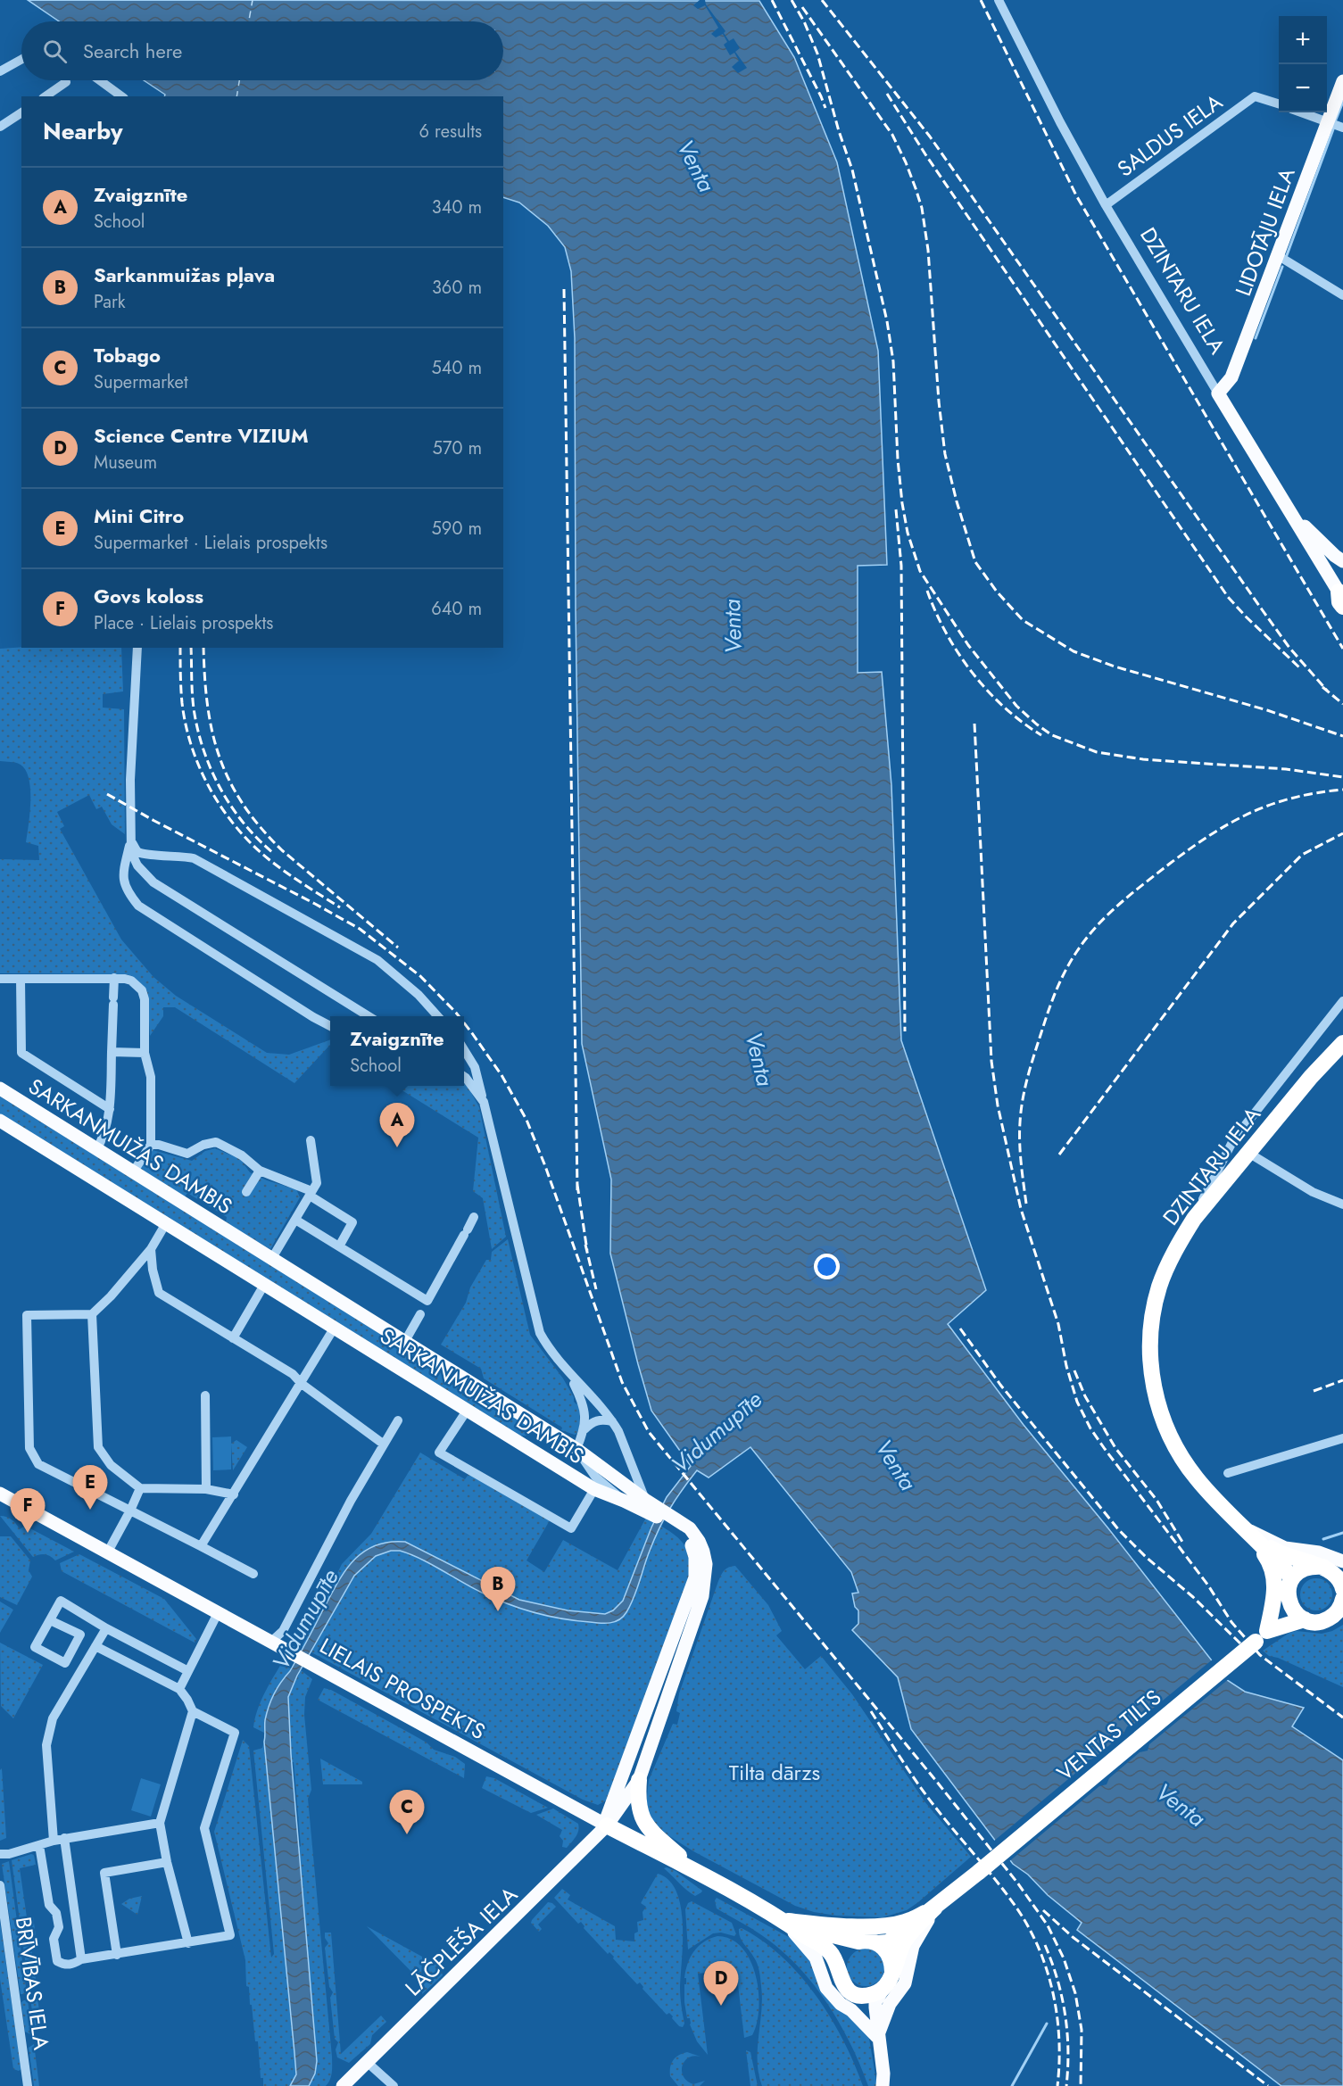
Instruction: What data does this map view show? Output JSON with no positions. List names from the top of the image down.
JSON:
{
  "streets": {
    "highway": ["DZINTARU IELA", "LIELAIS PROSPEKTS", "VENTAS TILTS"],
    "main road": ["LIDOTĀJU IELA", "SARKANMUIŽAS DAMBIS", "LĀČPLĒŠA IELA"],
    "street": ["SALDUS IELA", "BRĪVĪBAS IELA"]
  },
  "crossings": [
    ["SALDUS IELA", "DZINTARU IELA"],
    ["LIDOTĀJU IELA", "DZINTARU IELA"],
    ["SARKANMUIŽAS DAMBIS", "LIELAIS PROSPEKTS"],
    ["SARKANMUIŽAS DAMBIS", "LĀČPLĒŠA IELA"],
    ["LIELAIS PROSPEKTS", "LĀČPLĒŠA IELA"]
  ],
  "water": ["Venta", "Vidumupīte"],
  "parks": ["Tilta dārzs"],
  "page": {
    "map_buttons": ["+", "−"],
    "search": "Search here",
    "heading": ["Nearby", "6 results"],
    "list": [
      {
        "mark": "A",
        "name": "Zvaigznīte",
        "note": "School",
        "value": "340 m"
      },
      {
        "mark": "B",
        "name": "Sarkanmuižas pļava",
        "note": "Park",
        "value": "360 m"
      },
      {
        "mark": "C",
        "name": "Tobago",
        "note": "Supermarket",
        "value": "540 m"
      },
      {
        "mark": "D",
        "name": "Science Centre VIZIUM",
        "note": "Museum",
        "value": "570 m"
      },
      {
        "mark": "E",
        "name": "Mini Citro",
        "note": "Supermarket · Lielais prospekts",
        "value": "590 m"
      },
      {
        "mark": "F",
        "name": "Govs koloss",
        "note": "Place · Lielais prospekts",
        "value": "640 m"
      }
    ],
    "popup": ["Zvaigznīte", "School"],
    "pins": [
      "A",
      "E",
      "F",
      "B",
      "C",
      "D"
    ]
  }
}
